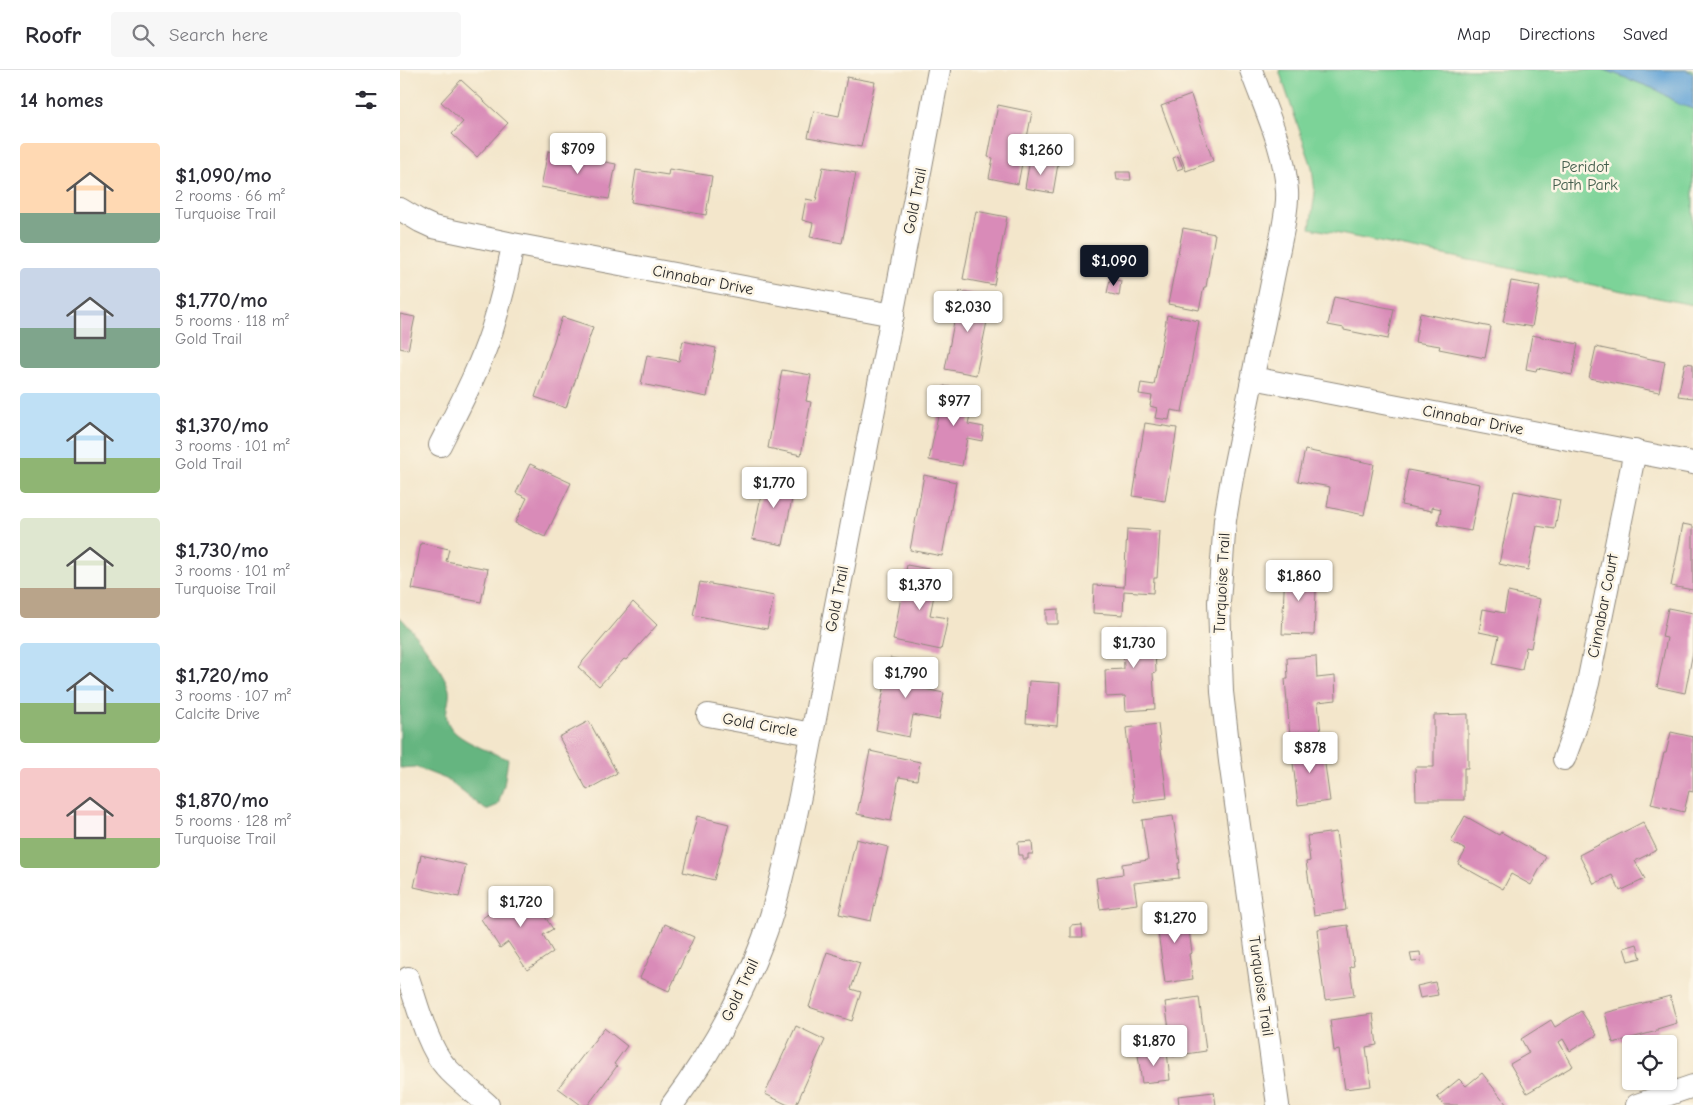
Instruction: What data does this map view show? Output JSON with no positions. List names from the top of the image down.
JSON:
{
  "streets": {
    "street": [
      "Gold Trail",
      "Cinnabar Drive",
      "Turquoise Trail",
      "Cinnabar Court",
      "Gold Circle"
    ]
  },
  "crossings": [
    ["Gold Trail", "Cinnabar Drive"],
    ["Gold Trail", "Gold Circle"],
    ["Cinnabar Drive", "Turquoise Trail"],
    ["Cinnabar Drive", "Cinnabar Court"]
  ],
  "parks": ["Peridot Path Park"],
  "page": {
    "header": "Roofr",
    "search": "Search here",
    "nav": ["Map", "Directions", "Saved"],
    "heading": "14 homes",
    "list": [
      {
        "name": "$1,090/mo",
        "note": "2 rooms · 66 m² · Turquoise Trail"
      },
      {
        "name": "$1,770/mo",
        "note": "5 rooms · 118 m² · Gold Trail"
      },
      {
        "name": "$1,370/mo",
        "note": "3 rooms · 101 m² · Gold Trail"
      },
      {
        "name": "$1,730/mo",
        "note": "3 rooms · 101 m² · Turquoise Trail"
      },
      {
        "name": "$1,720/mo",
        "note": "3 rooms · 107 m² · Calcite Drive"
      },
      {
        "name": "$1,870/mo",
        "note": "5 rooms · 128 m² · Turquoise Trail"
      }
    ],
    "price": [
      "$709",
      "$1,260",
      "$1,090",
      "$2,030",
      "$977",
      "$1,770",
      "$1,860",
      "$1,370",
      "$1,730",
      "$1,790",
      "$878",
      "$1,720",
      "$1,270",
      "$1,870"
    ]
  }
}
